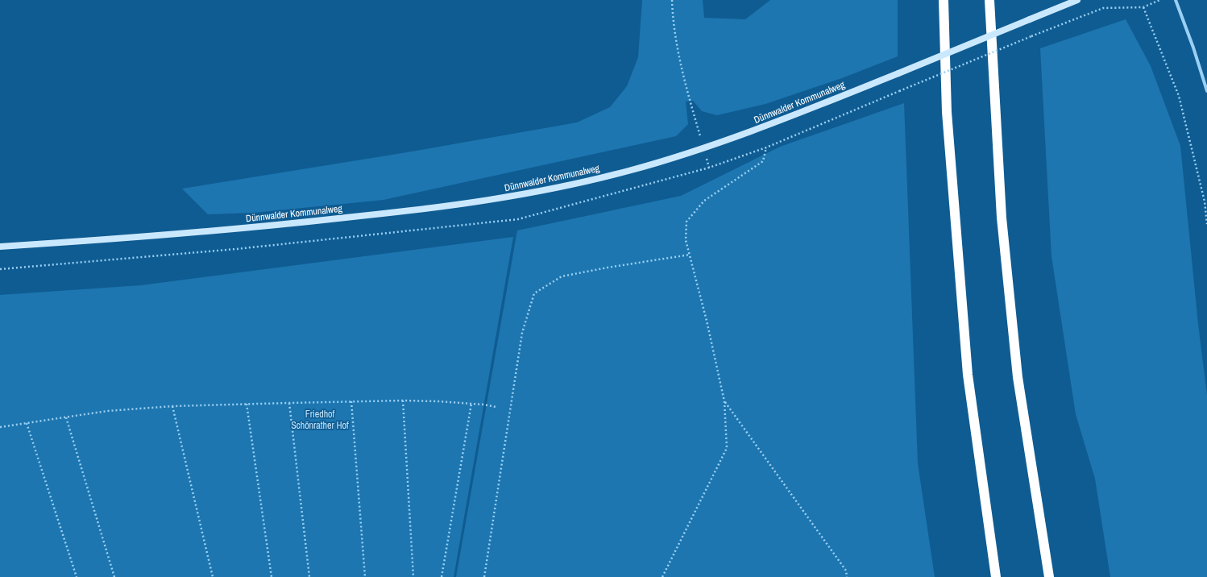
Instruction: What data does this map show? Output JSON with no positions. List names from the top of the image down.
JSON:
{
  "streets": {
    "main road": ["Dünnwalder Kommunalweg"]
  },
  "parks": ["Friedhof Schönrather Hof"]
}
